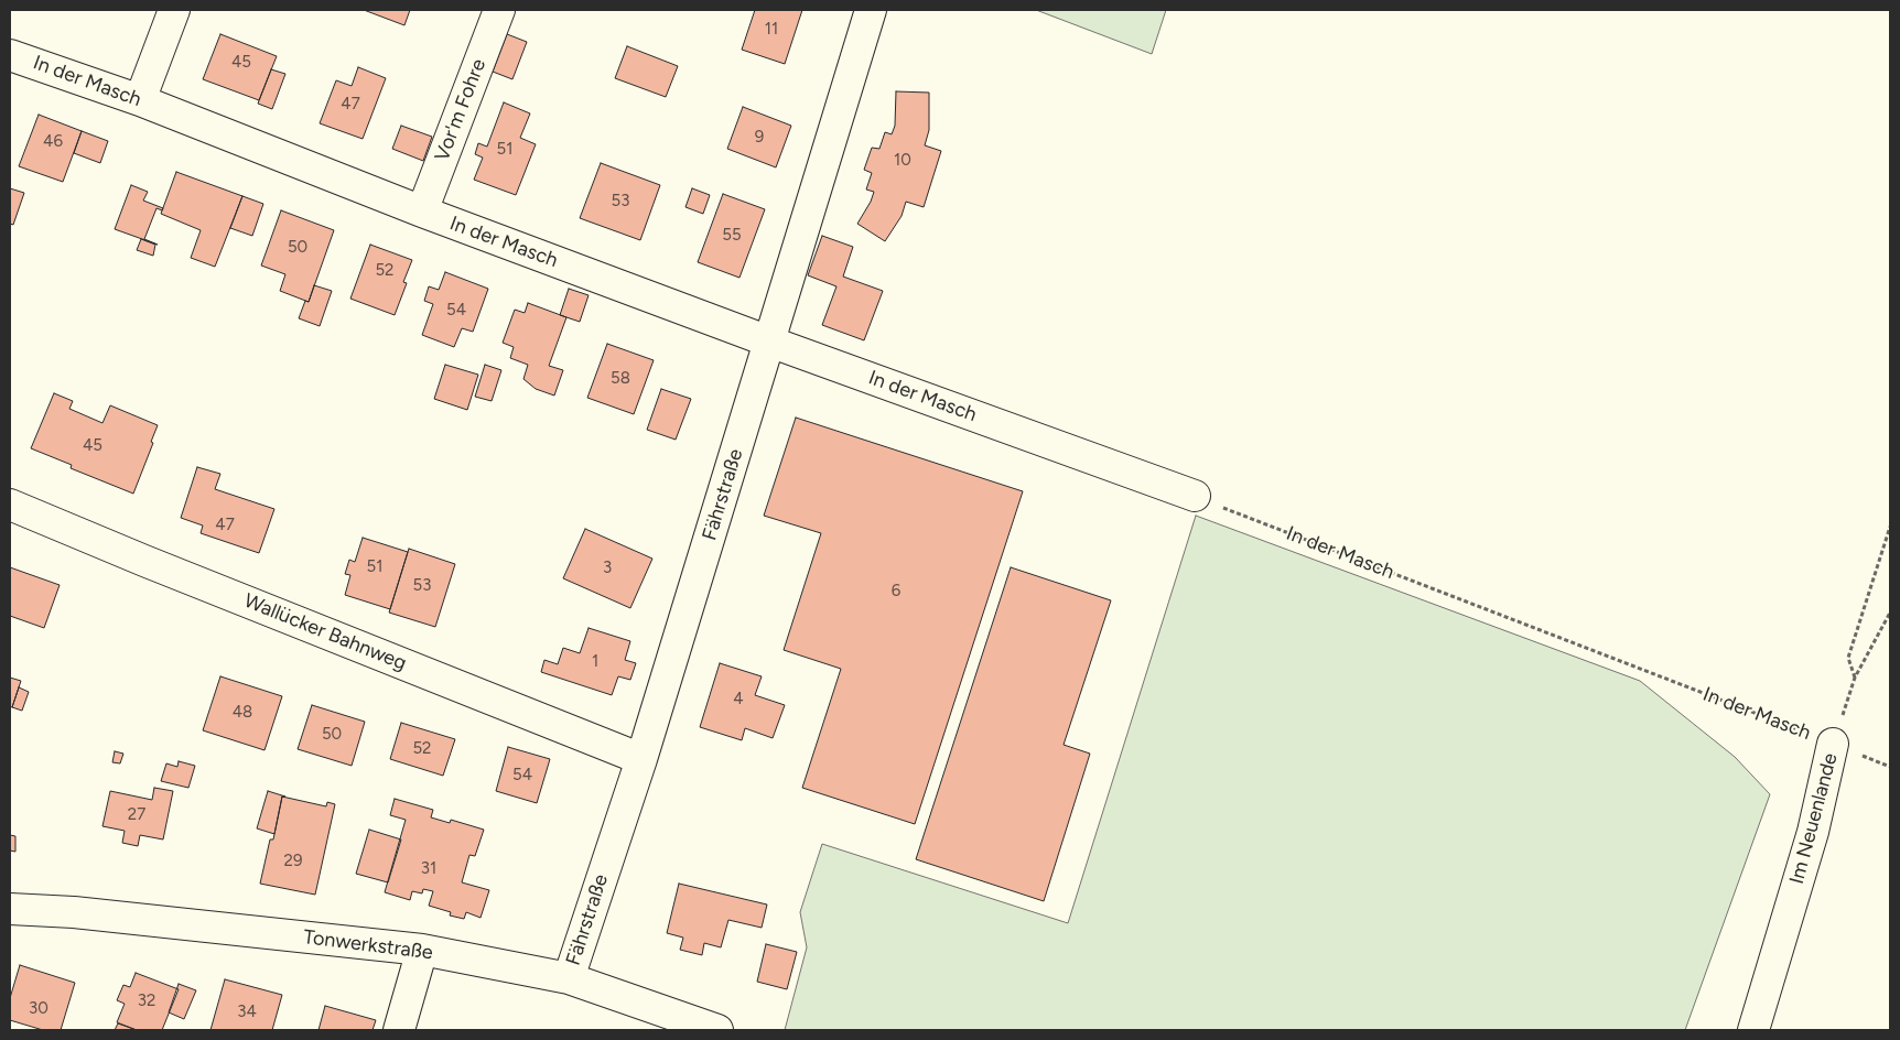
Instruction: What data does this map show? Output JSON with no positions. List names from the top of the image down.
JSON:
{
  "streets": {
    "street": [
      "In der Masch",
      "Vor'm Fohre",
      "Fährstraße",
      "Wallücker Bahnweg",
      "Im Neuenlande",
      "Tonwerkstraße"
    ]
  },
  "crossings": [
    ["In der Masch", "Vor'm Fohre"],
    ["In der Masch", "Fährstraße"],
    ["In der Masch", "Im Neuenlande"],
    ["Fährstraße", "Wallücker Bahnweg"],
    ["Fährstraße", "Tonwerkstraße"]
  ],
  "house_numbers": [
    "11",
    "45",
    "47",
    "9",
    "46",
    "51",
    "10",
    "53",
    "55",
    "50",
    "52",
    "54",
    "58",
    "45",
    "47",
    "51",
    "3",
    "53",
    "6",
    "1",
    "4",
    "48",
    "50",
    "52",
    "54",
    "27",
    "29",
    "31",
    "32",
    "30",
    "34"
  ]
}
